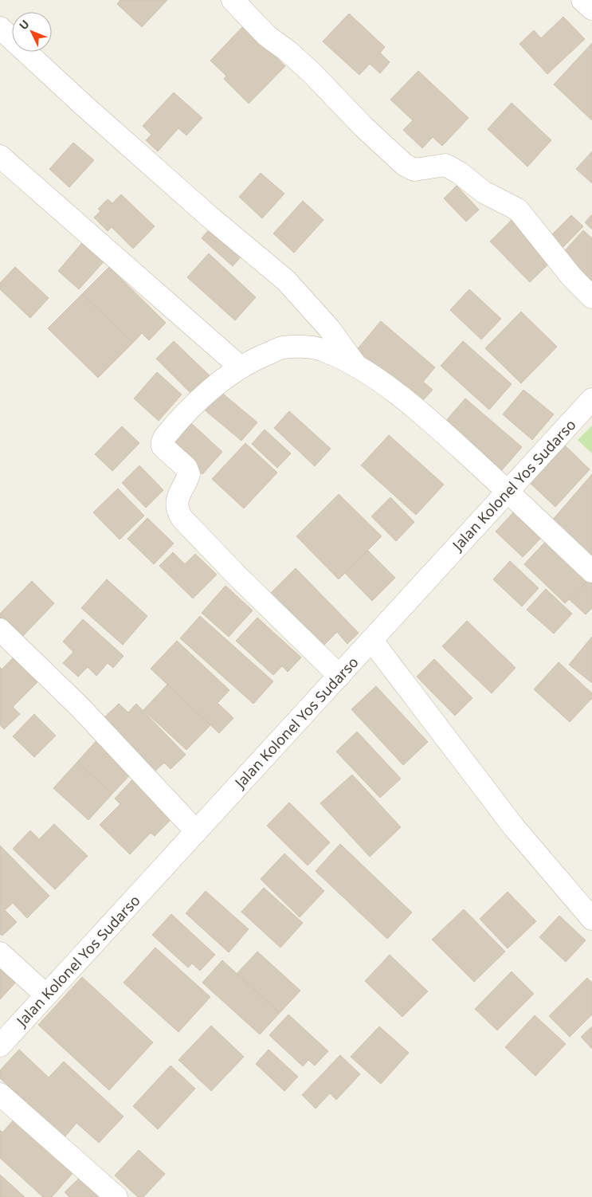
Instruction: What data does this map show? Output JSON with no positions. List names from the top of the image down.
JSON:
{
  "streets": {
    "street": ["Jalan Kolonel Yos Sudarso"]
  },
  "north": "top left"
}
